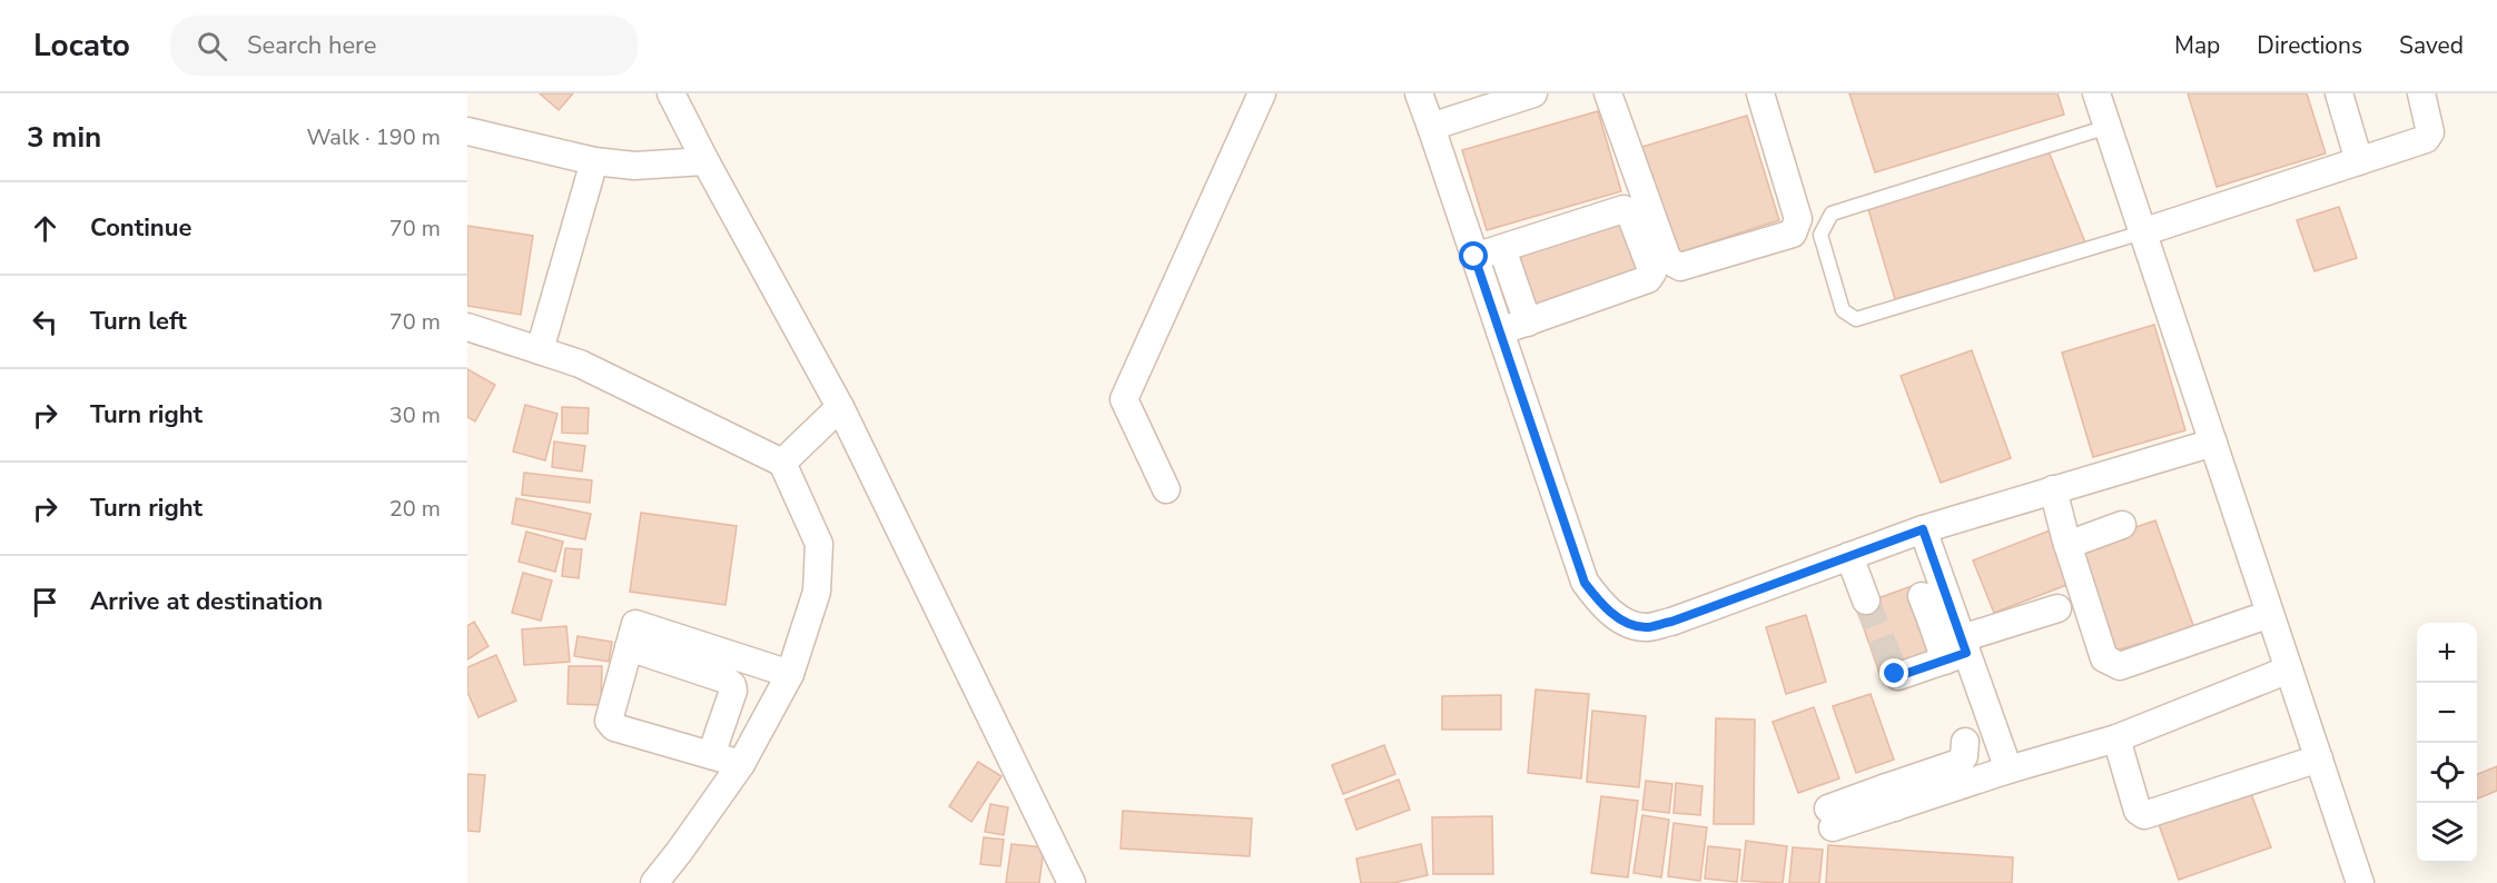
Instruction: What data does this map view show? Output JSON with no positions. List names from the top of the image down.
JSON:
{
  "page": {
    "header": "Locato",
    "search": "Search here",
    "nav": ["Map", "Directions", "Saved"],
    "heading": ["3 min", "Walk · 190 m"],
    "list": [
      ["Continue", "70 m"],
      ["Turn left", "70 m"],
      ["Turn right", "30 m"],
      ["Turn right", "20 m"],
      "Arrive at destination"
    ],
    "map_buttons": ["+", "−"]
  }
}
